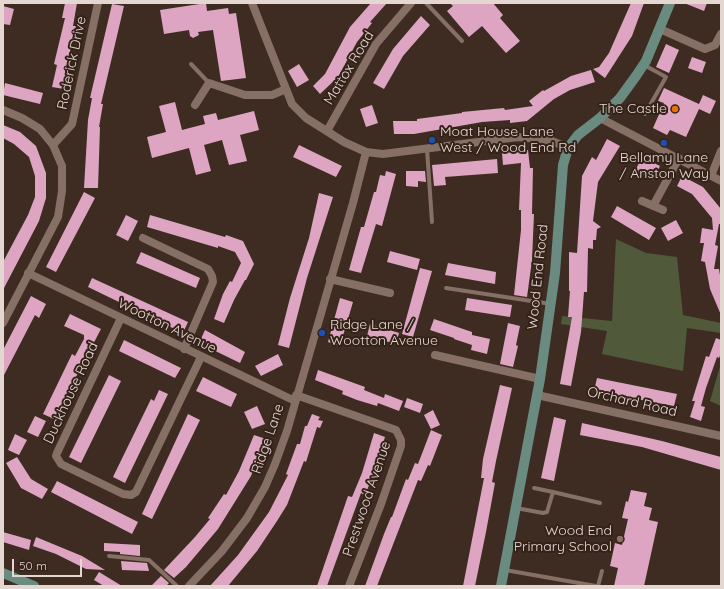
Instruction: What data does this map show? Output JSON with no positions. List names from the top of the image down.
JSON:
{
  "streets": {
    "street": [
      "Roderick Drive",
      "Mattox Road",
      "Wood End Road",
      "Wootton Avenue",
      "Duckhouse Road",
      "Orchard Road",
      "Ridge Lane",
      "Prestwood Avenue"
    ]
  },
  "crossings": [
    ["Wood End Road", "Orchard Road"],
    ["Wootton Avenue", "Duckhouse Road"],
    ["Wootton Avenue", "Ridge Lane"],
    ["Wootton Avenue", "Prestwood Avenue"],
    ["Ridge Lane", "Prestwood Avenue"]
  ],
  "places": [
    "The Castle",
    "Moat House Lane West / Wood End Rd",
    "Bellamy Lane / Anston Way",
    "Ridge Lane / Wootton Avenue",
    "Wood End Primary School"
  ],
  "scale_bar": "50 m"
}
